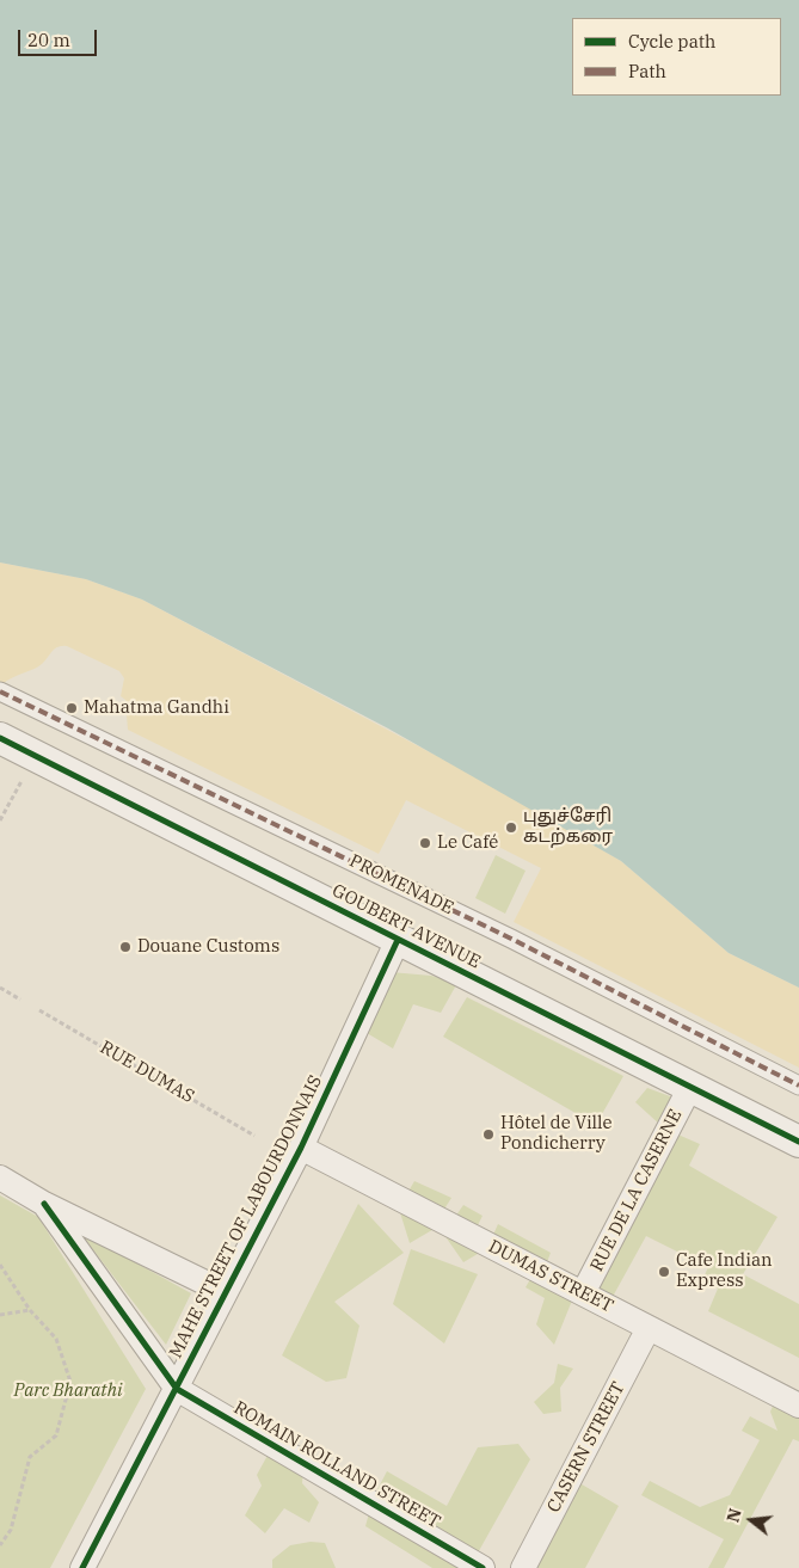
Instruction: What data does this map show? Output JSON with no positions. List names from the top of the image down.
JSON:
{
  "streets": {
    "street": [
      "PROMENADE",
      "GOUBERT AVENUE",
      "RUE DE LA CASERNE",
      "MAHE STREET OF LABOURDONNAIS",
      "DUMAS STREET",
      "CASERN STREET",
      "ROMAIN ROLLAND STREET"
    ],
    "path": ["RUE DUMAS"]
  },
  "crossings": [
    ["GOUBERT AVENUE", "RUE DE LA CASERNE"],
    ["GOUBERT AVENUE", "MAHE STREET OF LABOURDONNAIS"],
    ["RUE DE LA CASERNE", "DUMAS STREET"],
    ["MAHE STREET OF LABOURDONNAIS", "DUMAS STREET"],
    ["MAHE STREET OF LABOURDONNAIS", "ROMAIN ROLLAND STREET"],
    ["DUMAS STREET", "CASERN STREET"]
  ],
  "parks": ["Parc Bharathi"],
  "places": [
    "Mahatma Gandhi",
    "புதுச்சேரி கடற்கரை",
    "Le Café",
    "Douane Customs",
    "Hôtel de Ville Pondicherry",
    "Cafe Indian Express"
  ],
  "legend": ["Cycle path", "Path"],
  "scale_bar": "20 m",
  "north": "left"
}
